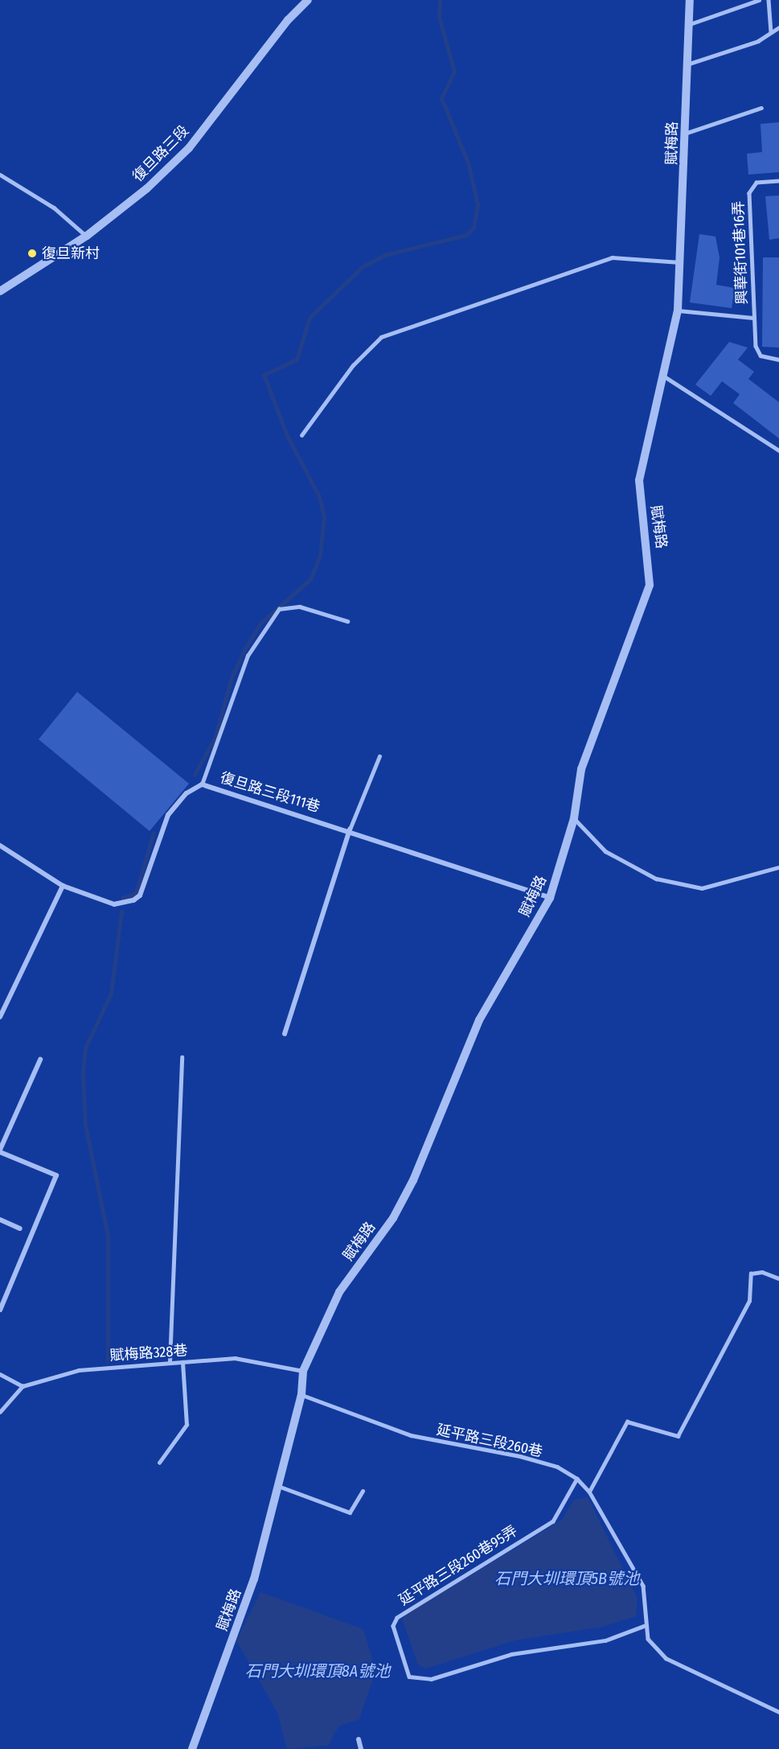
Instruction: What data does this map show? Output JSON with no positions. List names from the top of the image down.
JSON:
{
  "streets": {
    "street": ["賦梅路", "復旦路三段", "復旦路三段111巷"],
    "lane": [
      "興華街101巷16弄",
      "賦梅路328巷",
      "延平路三段260巷",
      "延平路三段260巷95弄"
    ]
  },
  "crossings": [
    ["賦梅路", "復旦路三段111巷"],
    ["賦梅路", "賦梅路328巷"],
    ["賦梅路", "延平路三段260巷"],
    ["延平路三段260巷", "延平路三段260巷95弄"]
  ],
  "water": ["石門大圳環頂5B號池", "石門大圳環頂8A號池"],
  "places": ["復旦新村"]
}
